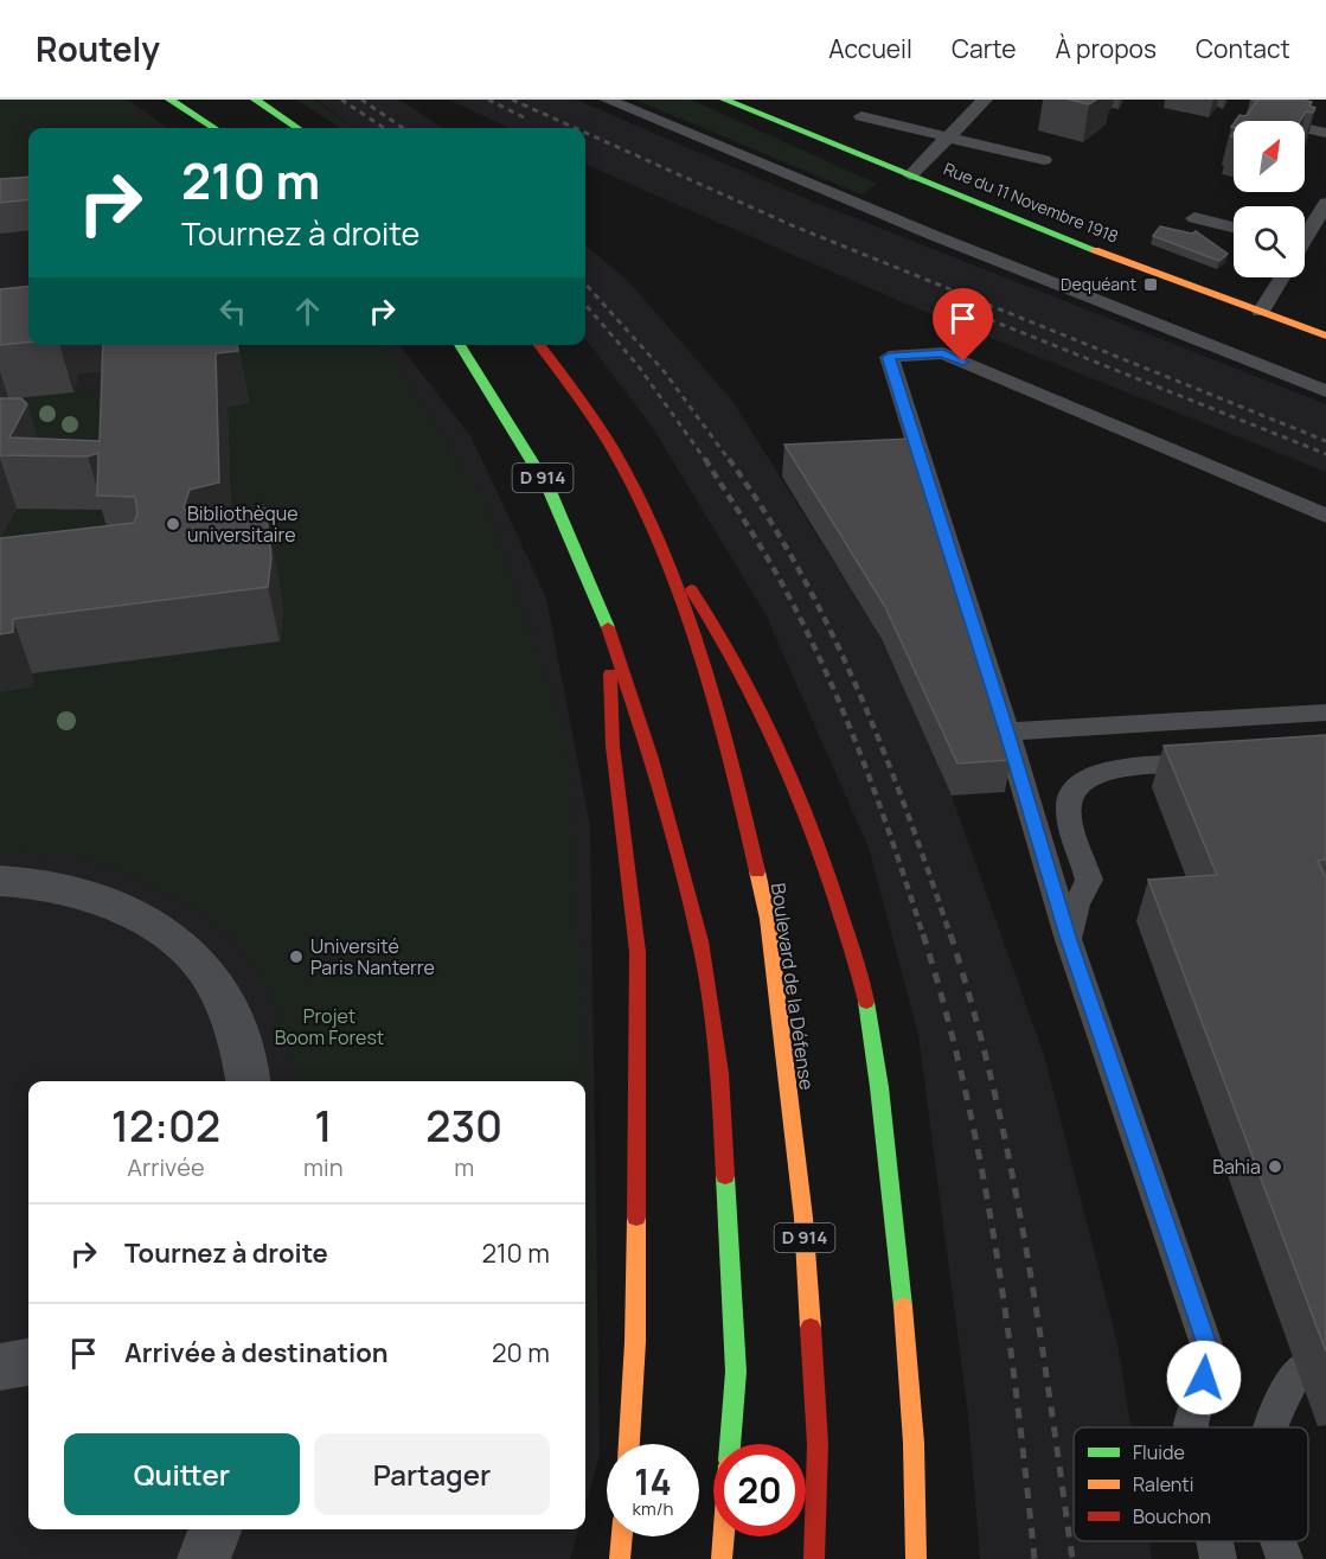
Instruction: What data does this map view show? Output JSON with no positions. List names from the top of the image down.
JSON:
{
  "streets": {
    "main road": ["Rue du 11 Novembre 1918", "D 914", "Boulevard de la Défense"]
  },
  "parks": ["Projet Boom Forest"],
  "places": {
    "transit": ["Dequéant"],
    "other": ["Bibliothèque universitaire", "Université Paris Nanterre", "Bahia"]
  },
  "legend": ["Fluide", "Ralenti", "Bouchon"],
  "north": "top right",
  "page": {
    "header": "Routely",
    "nav": [
      "Accueil",
      "Carte",
      "À propos",
      "Contact"
    ],
    "turn": ["210 m", "Tournez à droite"],
    "eta": [
      "12:02",
      "Arrivée",
      "1",
      "min",
      "230",
      "m"
    ],
    "list": [
      {
        "name": "Tournez à droite",
        "value": "210 m"
      },
      {
        "name": "Arrivée à destination",
        "value": "20 m"
      }
    ],
    "buttons": ["Quitter", "Partager"],
    "speed": "14 km/h",
    "limit": "20"
  }
}
